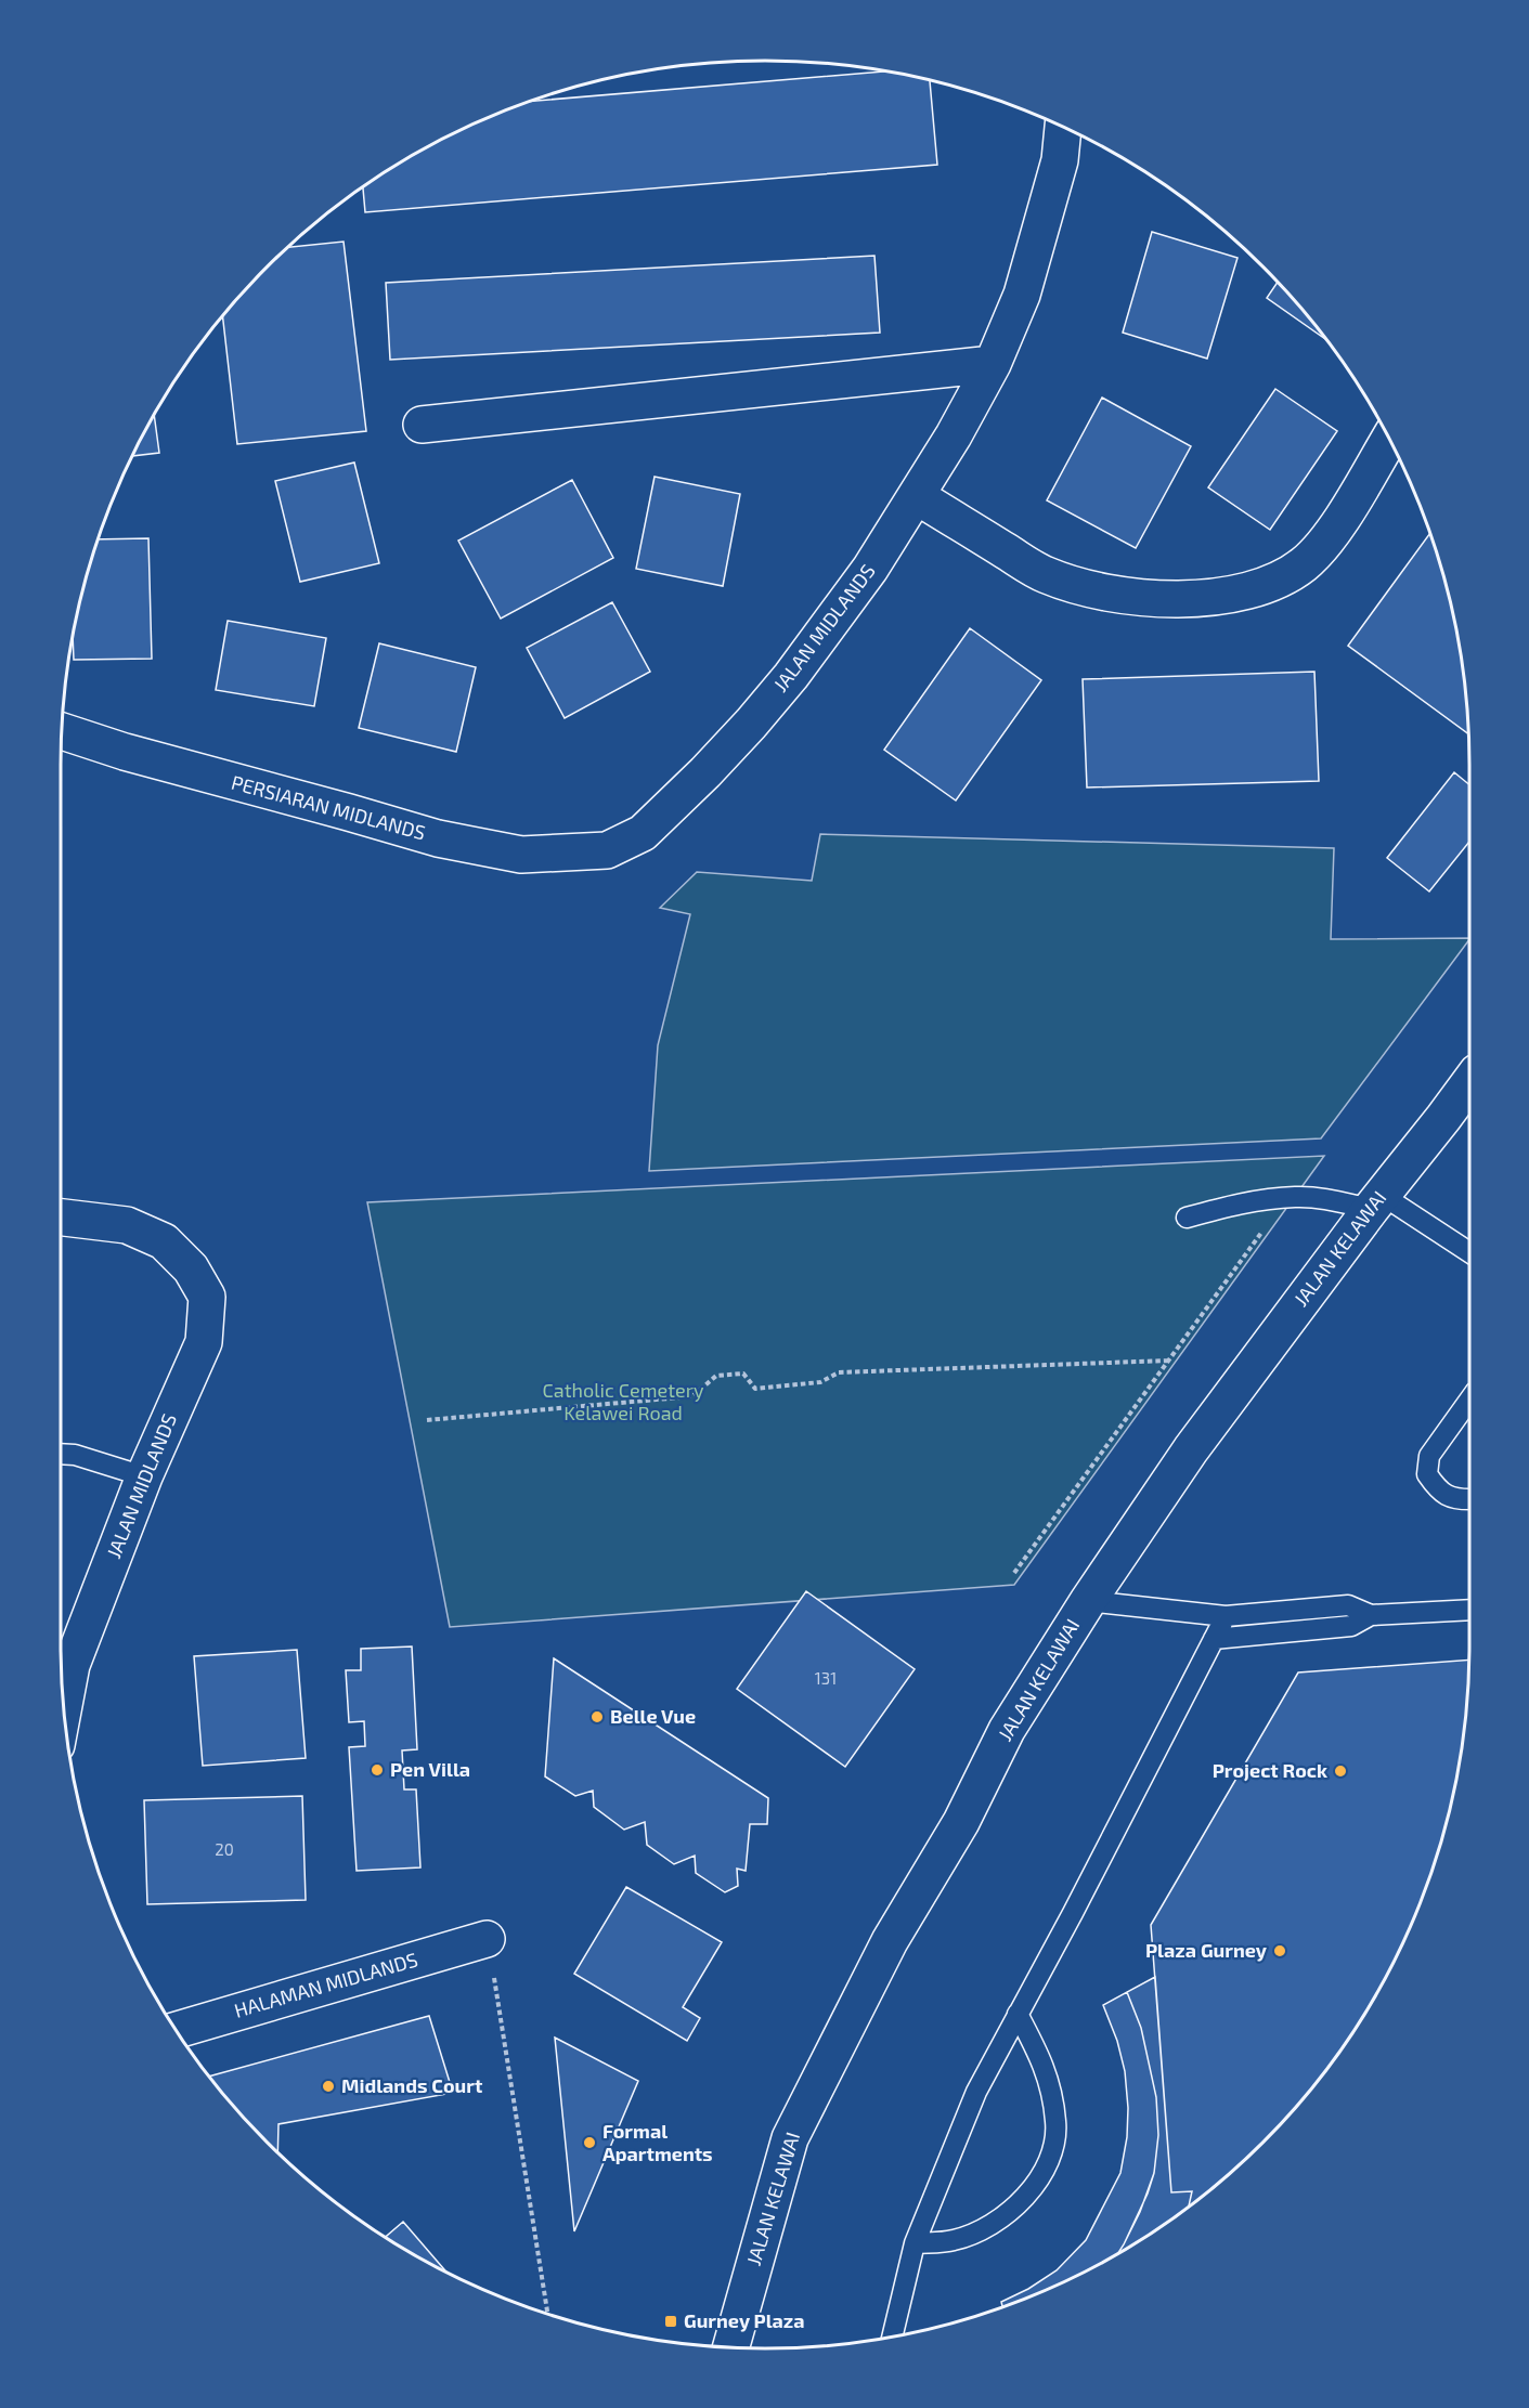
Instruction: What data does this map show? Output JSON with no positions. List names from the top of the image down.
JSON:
{
  "streets": {
    "street": [
      "JALAN MIDLANDS",
      "PERSIARAN MIDLANDS",
      "JALAN KELAWAI",
      "HALAMAN MIDLANDS"
    ]
  },
  "crossings": [
    ["JALAN MIDLANDS", "PERSIARAN MIDLANDS"]
  ],
  "parks": ["Catholic Cemetery Kelawei Road"],
  "places": {
    "other": [
      "Belle Vue",
      "Pen Villa",
      "Project Rock",
      "Plaza Gurney",
      "Midlands Court",
      "Formal Apartments"
    ],
    "transit": ["Gurney Plaza"]
  },
  "house_numbers": ["131", "20"]
}
